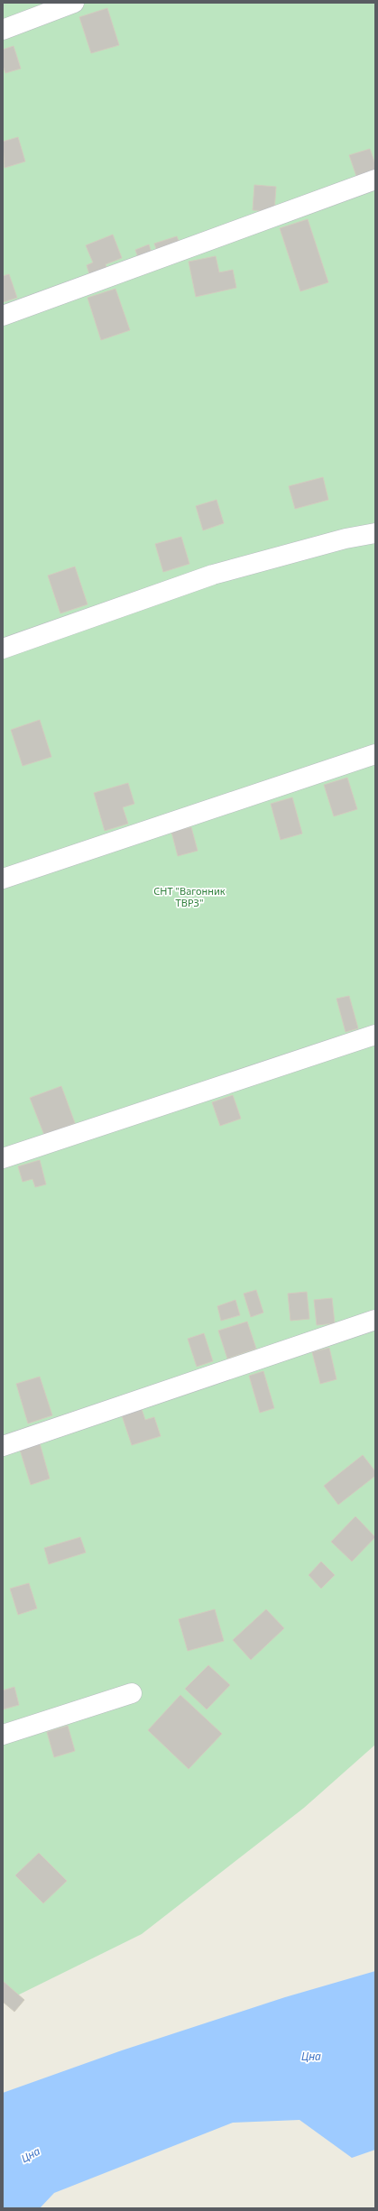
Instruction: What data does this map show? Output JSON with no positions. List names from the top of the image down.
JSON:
{
  "water": ["Цна"],
  "parks": ["СНТ \"Вагонник ТВРЗ\""]
}
